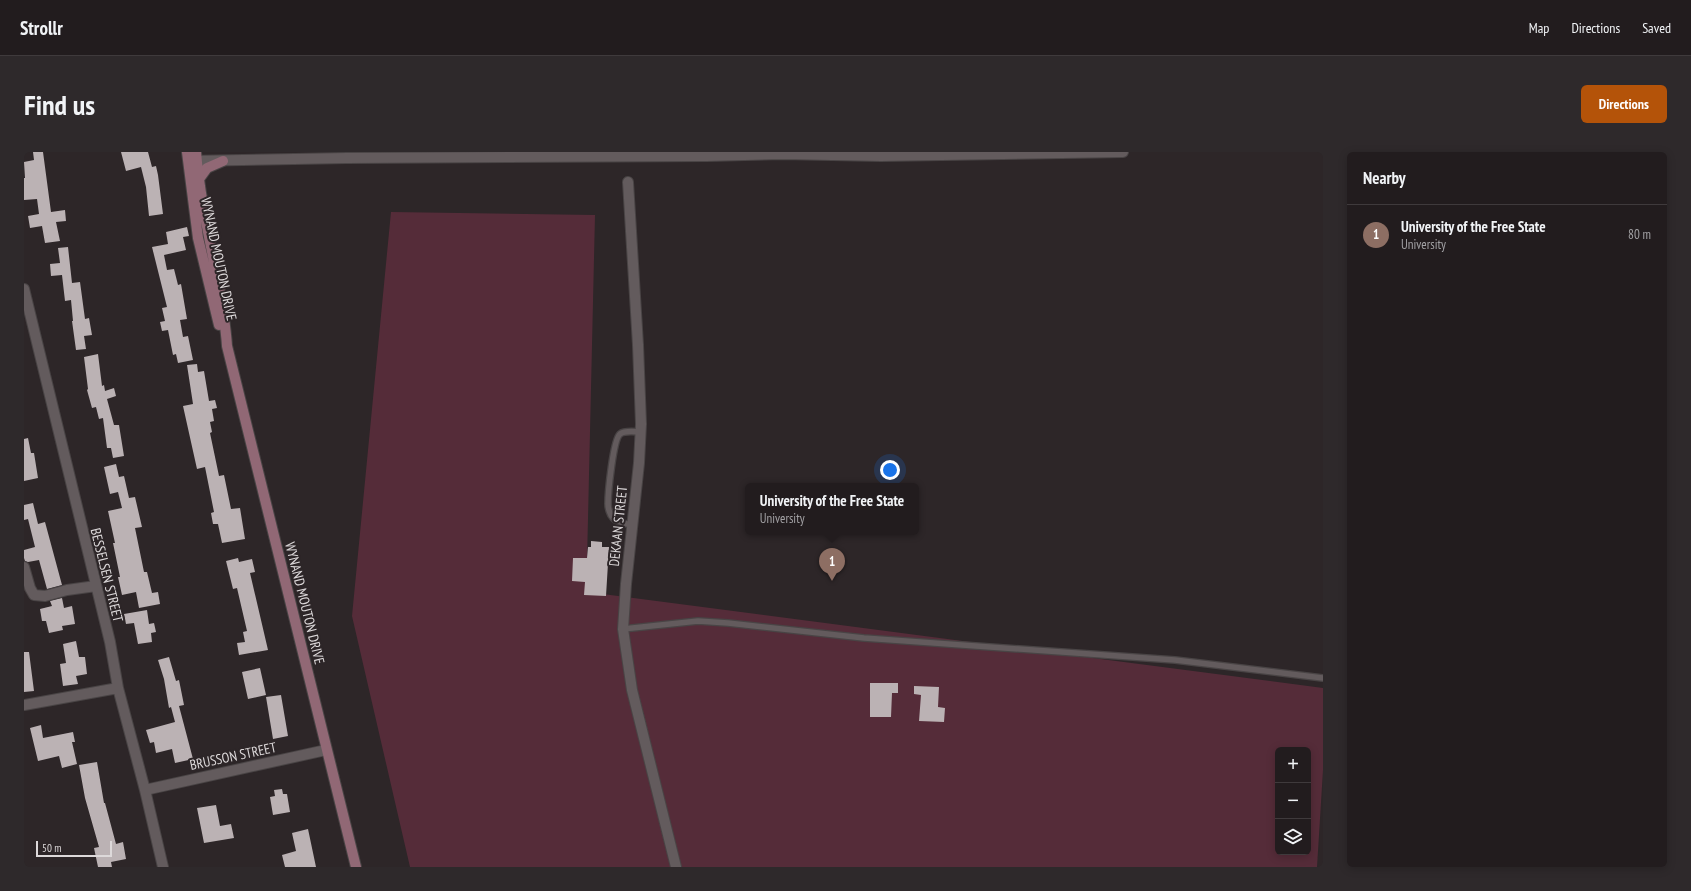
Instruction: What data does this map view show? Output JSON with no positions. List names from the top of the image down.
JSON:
{
  "streets": {
    "street": [
      "WYNAND MOUTON DRIVE",
      "DEKAAN STREET",
      "BESSELSEN STREET",
      "BRUSSON STREET"
    ]
  },
  "crossings": [
    ["WYNAND MOUTON DRIVE", "BRUSSON STREET"],
    ["BESSELSEN STREET", "BRUSSON STREET"]
  ],
  "scale_bar": "50 m",
  "page": {
    "header": "Strollr",
    "nav": ["Map", "Directions", "Saved"],
    "buttons": "Directions",
    "title": "Find us",
    "heading": "Nearby",
    "list": [
      {
        "mark": "1",
        "name": "University of the Free State",
        "note": "University",
        "value": "80 m"
      }
    ],
    "popup": ["University of the Free State", "University"],
    "pins": "1",
    "map_buttons": ["+", "−"],
    "scale": "50 m"
  }
}
